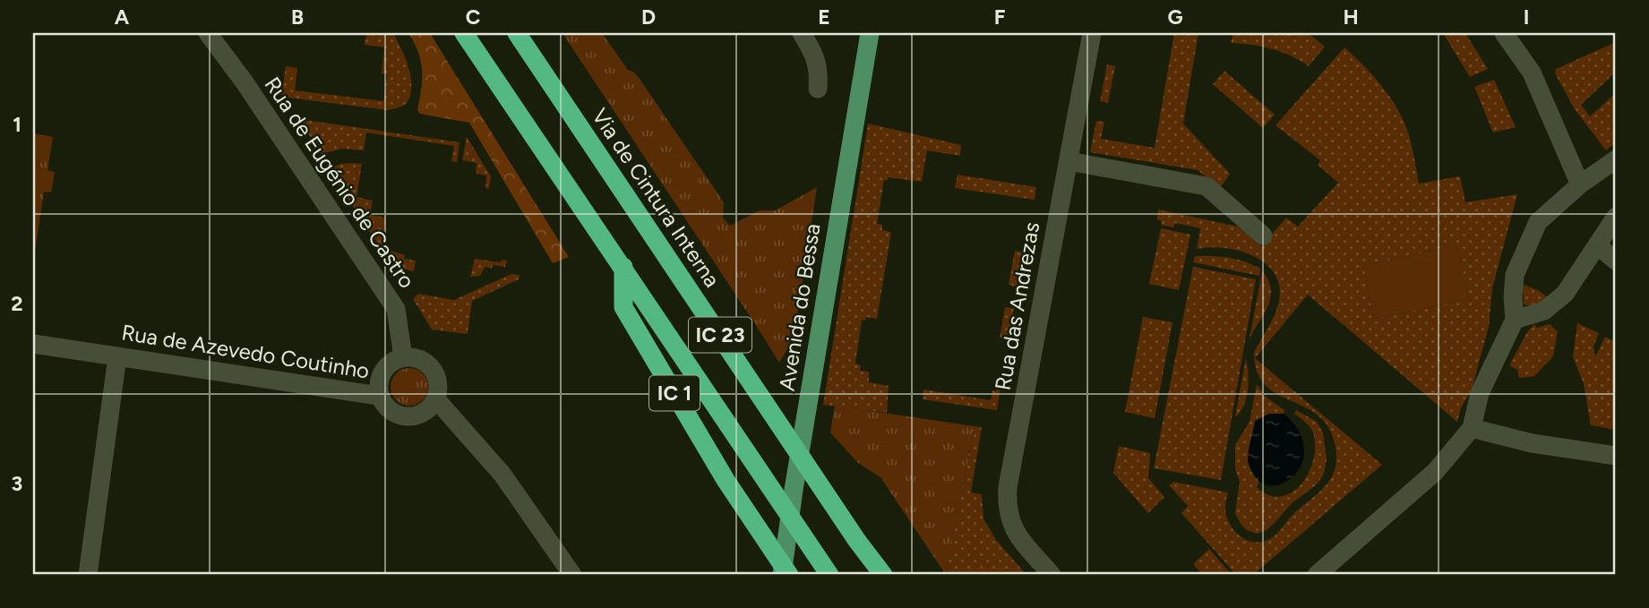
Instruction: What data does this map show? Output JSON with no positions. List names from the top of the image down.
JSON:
{
  "streets": {
    "highway": ["Via de Cintura Interna", "IC 23", "IC 1"],
    "main road": ["Avenida do Bessa"],
    "street": ["Rua de Eugénio de Castro", "Rua das Andrezas", "Rua de Azevedo Coutinho"]
  },
  "crossings": [
    ["Rua de Eugénio de Castro", "Rua de Azevedo Coutinho"],
    ["IC 23", "IC 1"]
  ],
  "grid": {
    "columns": [
      "A",
      "B",
      "C",
      "D",
      "E",
      "F",
      "G",
      "H",
      "I"
    ],
    "rows": ["1", "2", "3"]
  }
}
